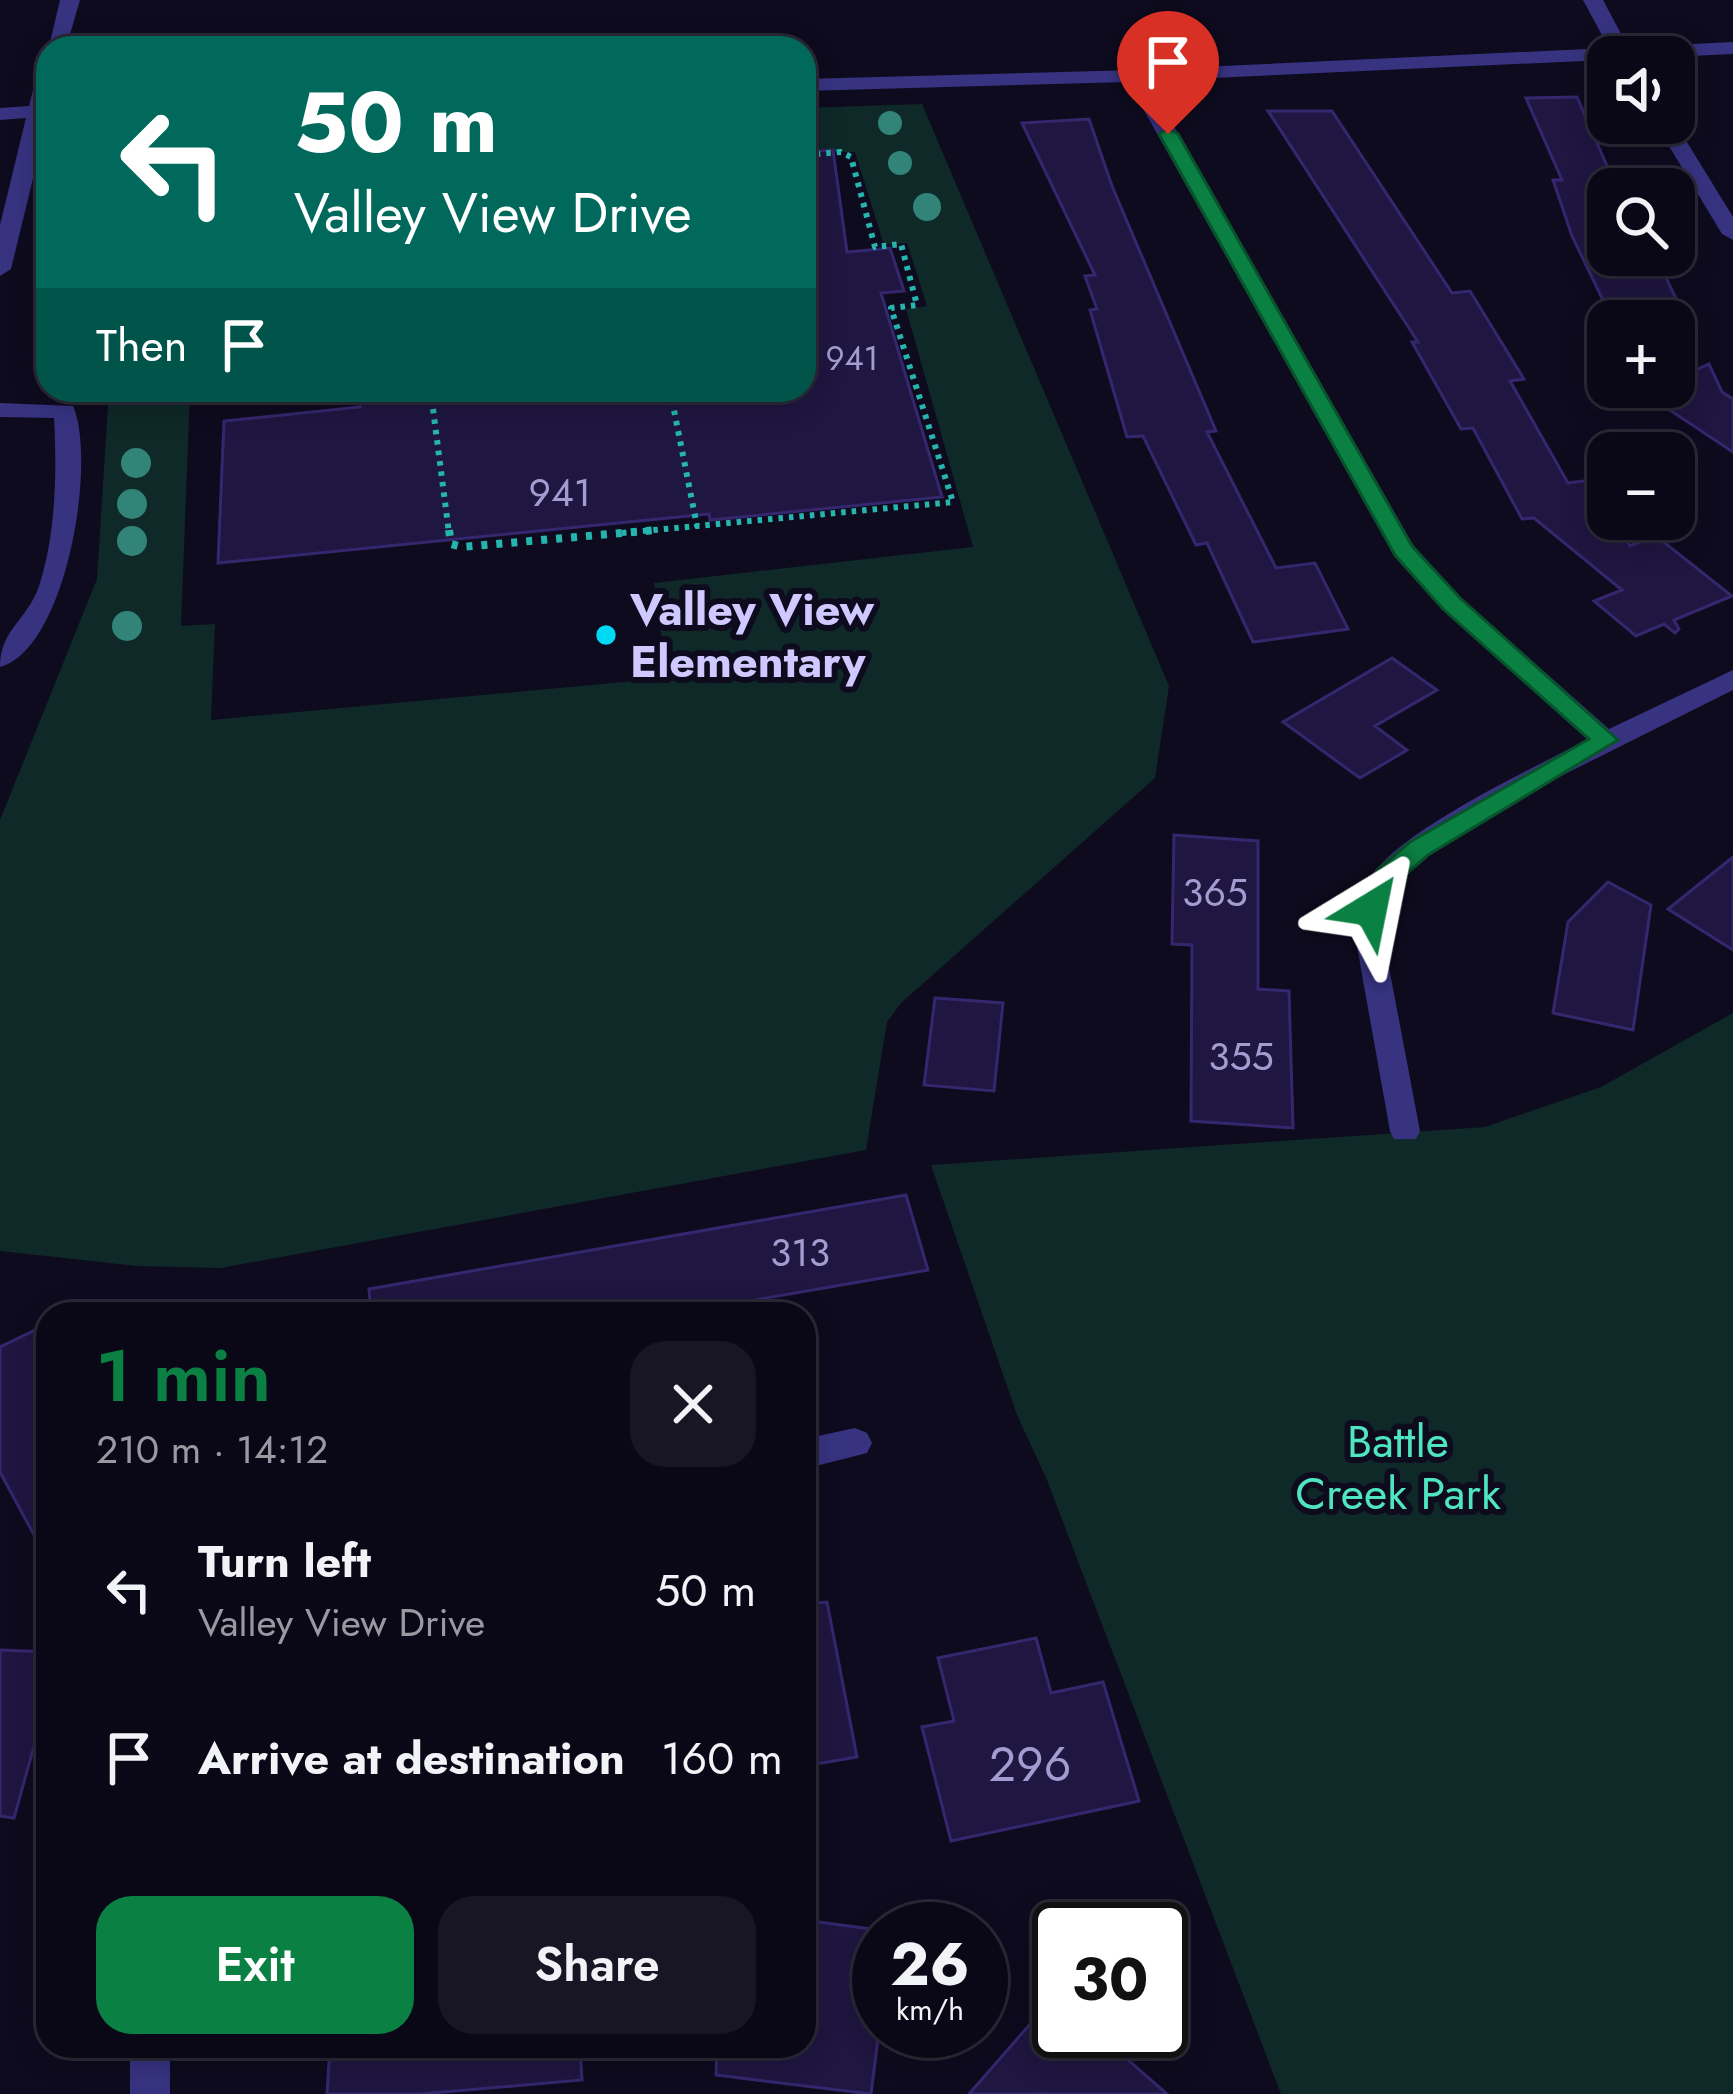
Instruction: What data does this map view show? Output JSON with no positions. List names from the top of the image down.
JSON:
{
  "parks": ["Battle Creek Park"],
  "places": ["Valley View Elementary"],
  "house_numbers": [
    "941",
    "941",
    "365",
    "355",
    "313",
    "296"
  ],
  "page": {
    "map_buttons": ["+", "−"],
    "turn": ["50 m", "Valley View Drive"],
    "then": "Then",
    "heading": ["1 min", "210 m · 14:12"],
    "list": [
      {
        "name": "Turn left",
        "note": "Valley View Drive",
        "value": "50 m"
      },
      {
        "name": "Arrive at destination",
        "value": "160 m"
      }
    ],
    "buttons": ["Exit", "Share"],
    "speed": "26 km/h",
    "limit": "30"
  }
}
